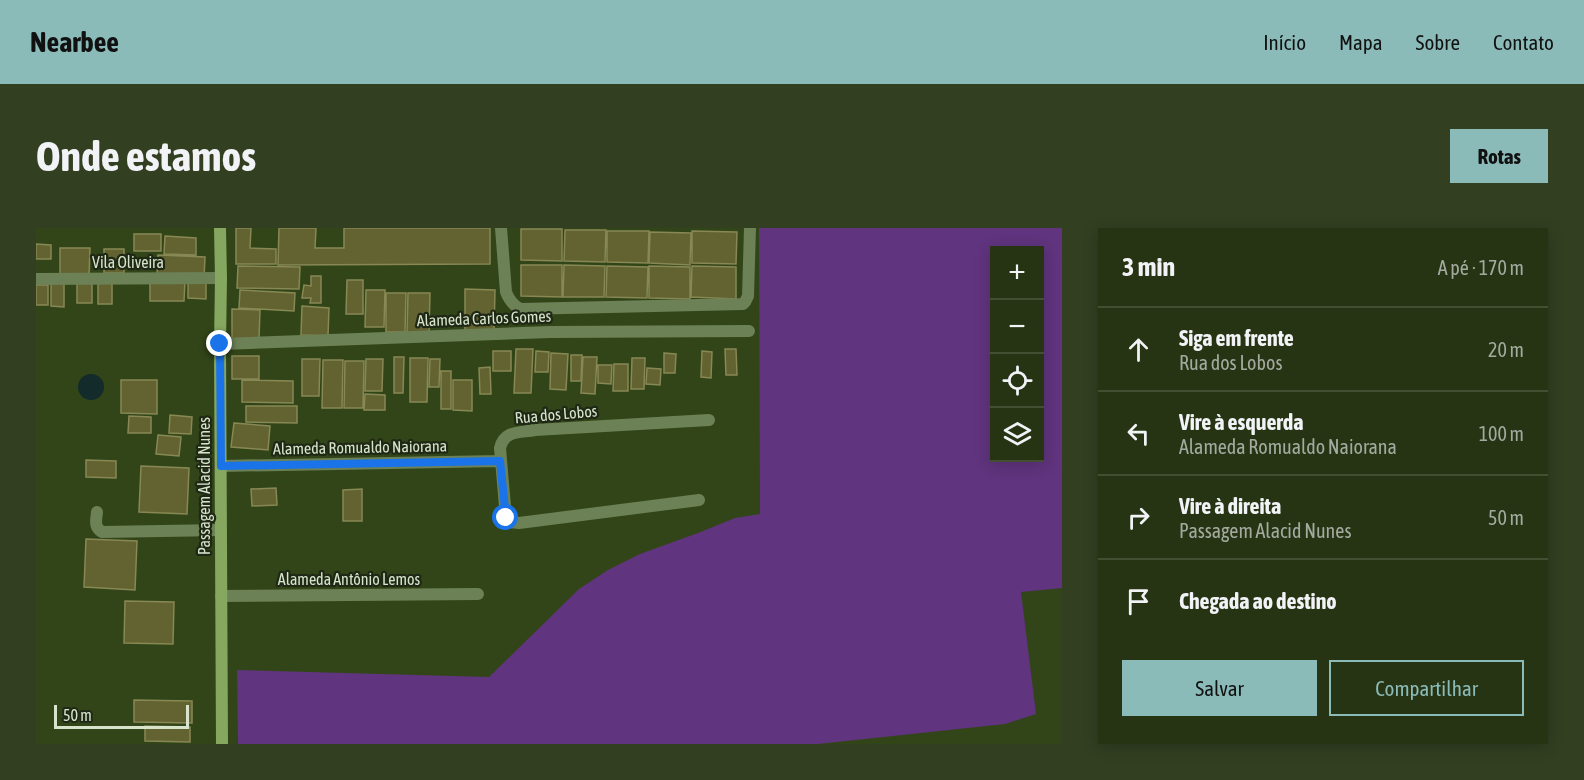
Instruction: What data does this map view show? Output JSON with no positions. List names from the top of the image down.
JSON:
{
  "streets": {
    "main road": ["Passagem Alacid Nunes"],
    "street": [
      "Vila Oliveira",
      "Alameda Carlos Gomes",
      "Rua dos Lobos",
      "Alameda Romualdo Naiorana",
      "Alameda Antônio Lemos"
    ]
  },
  "crossings": [
    ["Vila Oliveira", "Passagem Alacid Nunes"],
    ["Alameda Carlos Gomes", "Passagem Alacid Nunes"],
    ["Rua dos Lobos", "Alameda Romualdo Naiorana"],
    ["Alameda Romualdo Naiorana", "Passagem Alacid Nunes"],
    ["Passagem Alacid Nunes", "Alameda Antônio Lemos"]
  ],
  "scale_bar": "50 m",
  "page": {
    "header": "Nearbee",
    "nav": [
      "Início",
      "Mapa",
      "Sobre",
      "Contato"
    ],
    "buttons": [
      "Rotas",
      ["Salvar", "Compartilhar"]
    ],
    "title": "Onde estamos",
    "heading": ["3 min", "A pé · 170 m"],
    "map_buttons": ["+", "−"],
    "list": [
      ["Siga em frente", "Rua dos Lobos", "20 m"],
      ["Vire à esquerda", "Alameda Romualdo Naiorana", "100 m"],
      ["Vire à direita", "Passagem Alacid Nunes", "50 m"],
      "Chegada ao destino"
    ],
    "scale": "50 m"
  }
}
